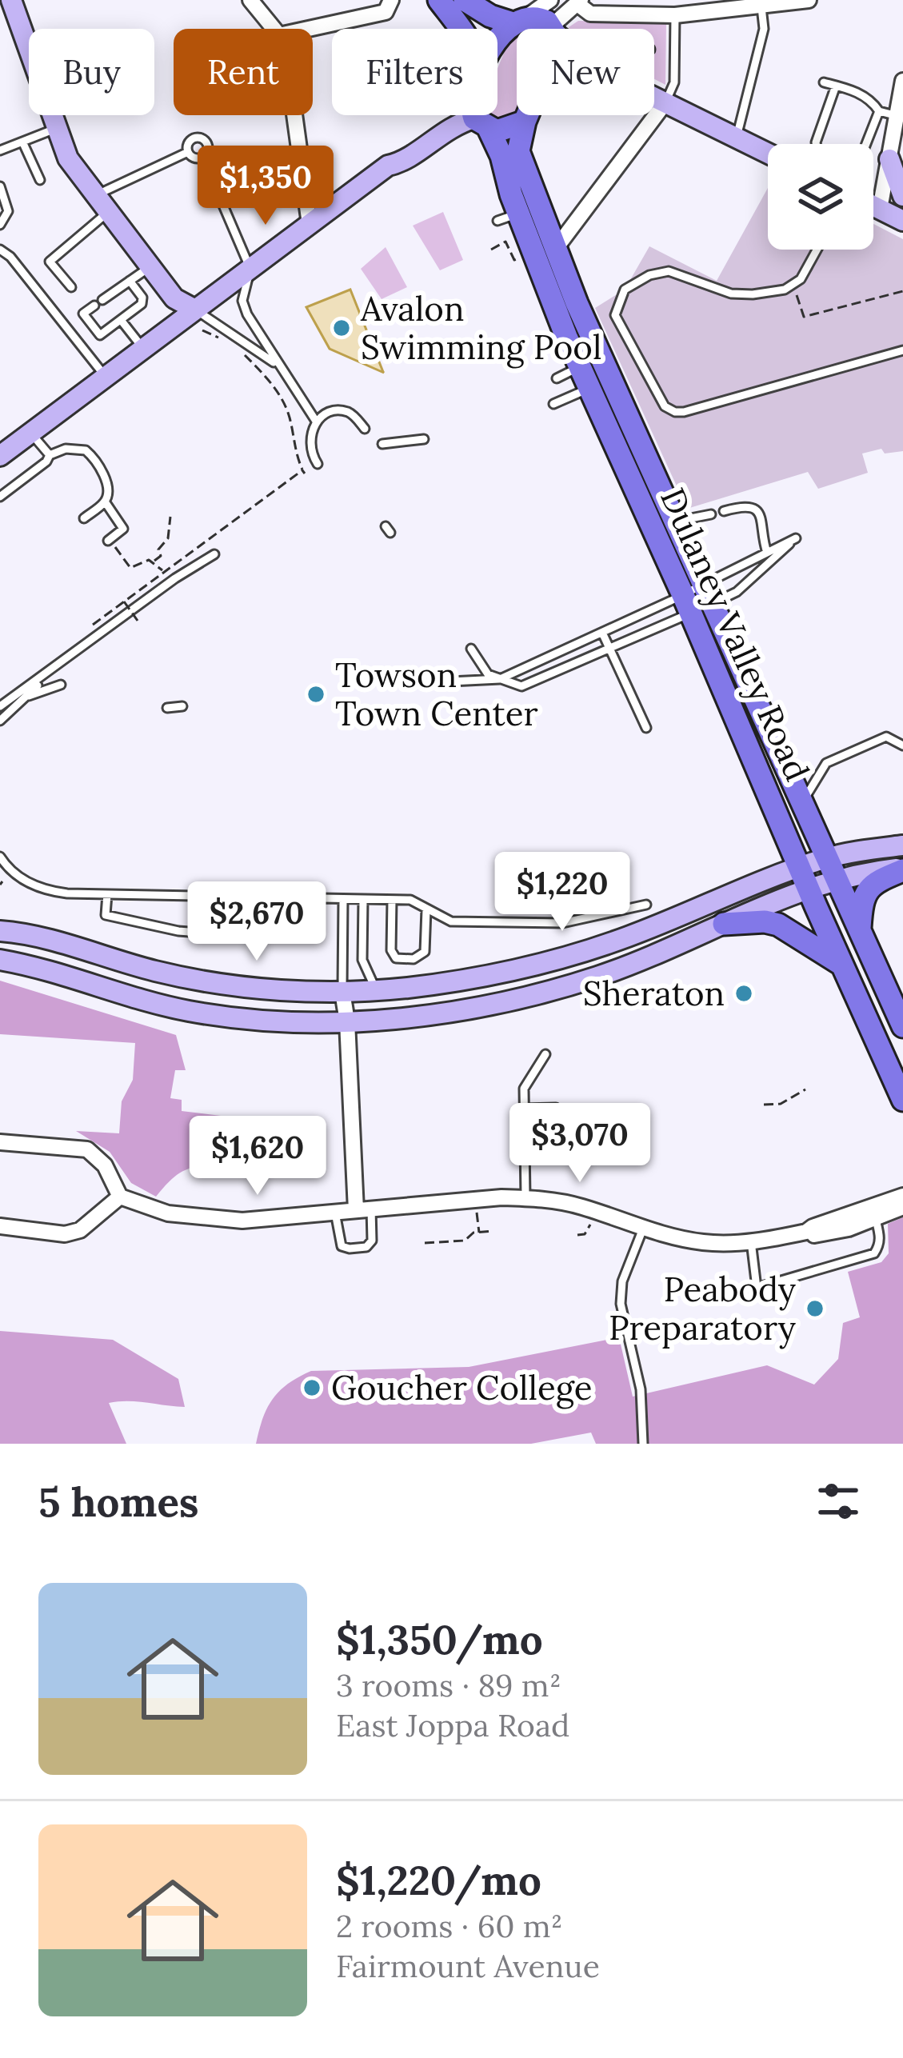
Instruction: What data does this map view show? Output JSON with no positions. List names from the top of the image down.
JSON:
{
  "streets": {
    "main road": ["Dulaney Valley Road"]
  },
  "places": [
    "Avalon Swimming Pool",
    "Towson Town Center",
    "Sheraton",
    "Peabody Preparatory",
    "Goucher College"
  ],
  "page": {
    "chip": [
      "Buy",
      "Rent",
      "Filters",
      "New"
    ],
    "price": [
      "$1,350",
      "$1,220",
      "$2,670",
      "$3,070",
      "$1,620"
    ],
    "heading": "5 homes",
    "list": [
      {
        "name": "$1,350/mo",
        "note": "3 rooms · 89 m² · East Joppa Road"
      },
      {
        "name": "$1,220/mo",
        "note": "2 rooms · 60 m² · Fairmount Avenue"
      }
    ]
  }
}
